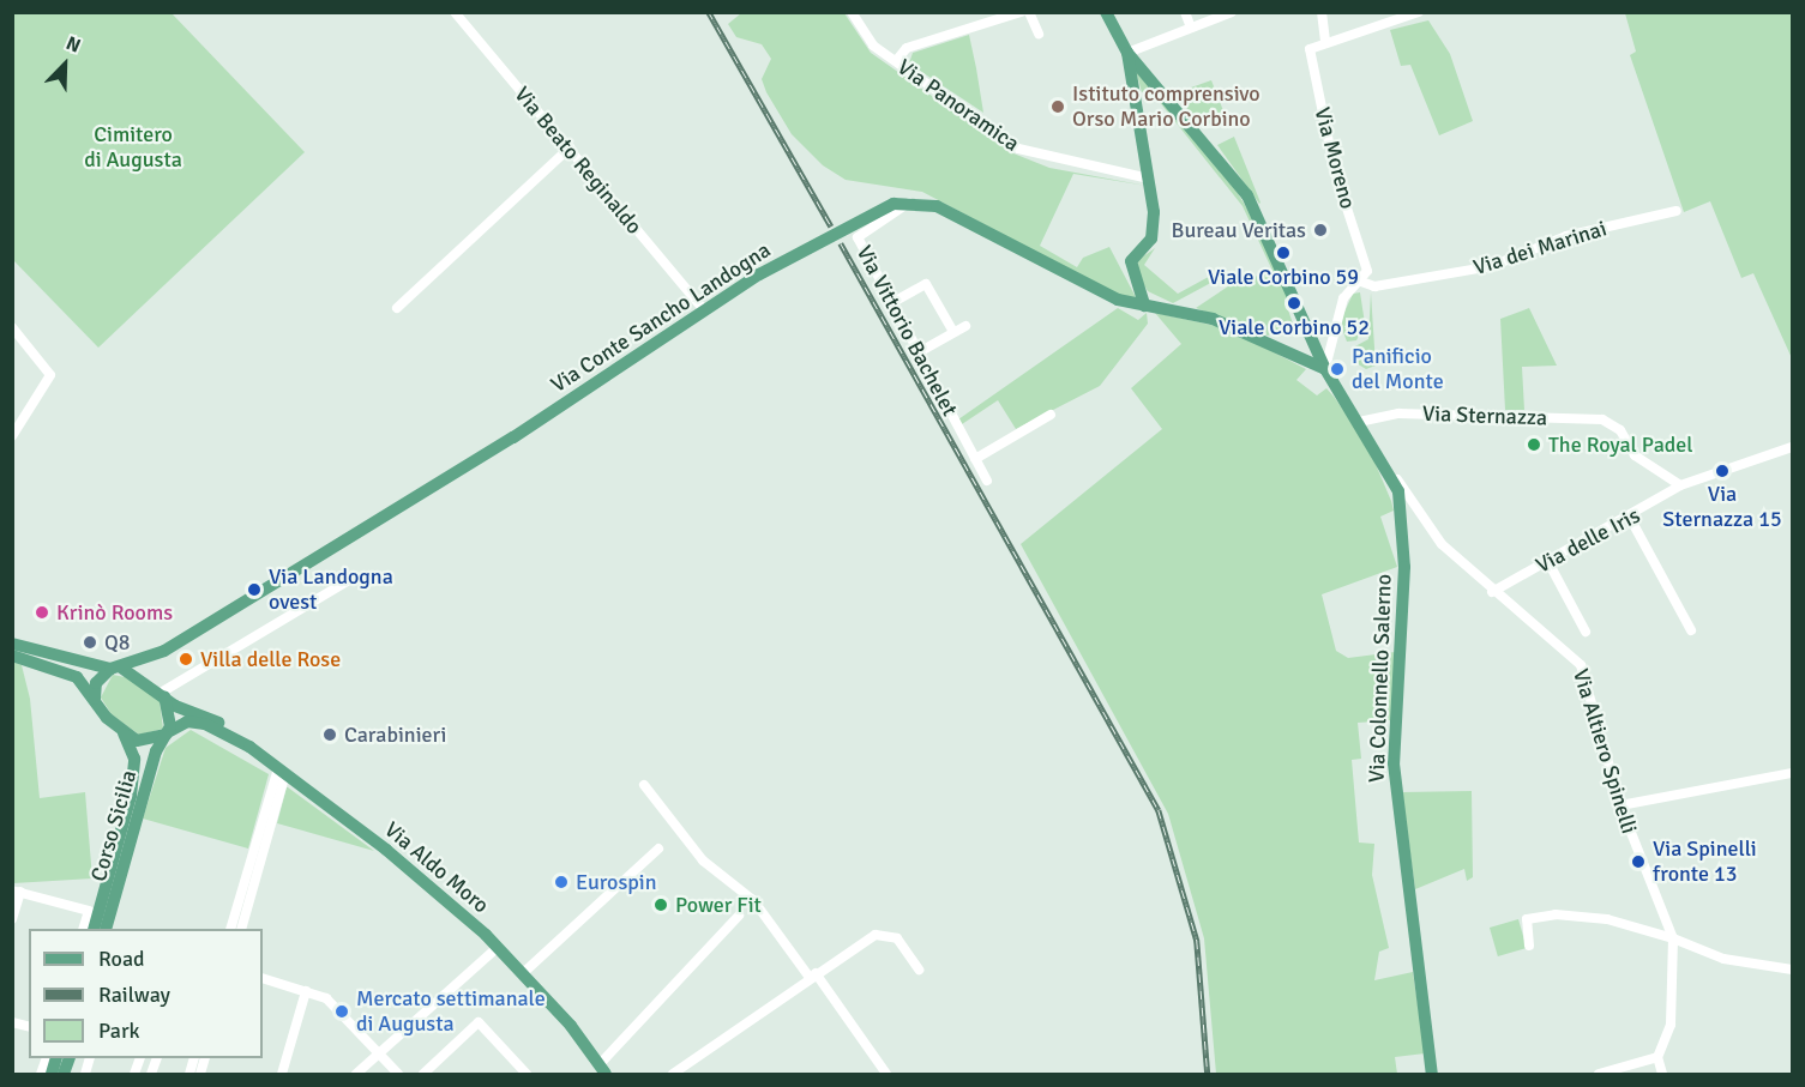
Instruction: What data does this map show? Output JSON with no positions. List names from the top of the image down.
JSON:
{
  "streets": {
    "main road": [
      "Via Conte Sancho Landogna",
      "Via Colonnello Salerno",
      "Corso Sicilia",
      "Via Aldo Moro"
    ],
    "street": [
      "Via Panoramica",
      "Via Moreno",
      "Via Beato Reginaldo",
      "Via dei Marinai",
      "Via Vittorio Bachelet",
      "Via Sternazza",
      "Via delle Iris",
      "Via Altiero Spinelli"
    ]
  },
  "crossings": [
    ["Via Moreno", "Via dei Marinai"],
    ["Via Beato Reginaldo", "Via Conte Sancho Landogna"],
    ["Via Conte Sancho Landogna", "Via Vittorio Bachelet"],
    ["Via Conte Sancho Landogna", "Via Colonnello Salerno"],
    ["Via Conte Sancho Landogna", "Corso Sicilia"],
    ["Via Sternazza", "Via delle Iris"],
    ["Via Sternazza", "Via Colonnello Salerno"],
    ["Via delle Iris", "Via Altiero Spinelli"],
    ["Via Colonnello Salerno", "Via Altiero Spinelli"]
  ],
  "parks": ["Cimitero di Augusta"],
  "places": [
    "Istituto comprensivo Orso Mario Corbino",
    "Bureau Veritas",
    "Viale Corbino 59",
    "Viale Corbino 52",
    "Panificio del Monte",
    "The Royal Padel",
    "Via Sternazza 15",
    "Via Landogna ovest",
    "Krinò Rooms",
    "Q8",
    "Villa delle Rose",
    "Carabinieri",
    "Via Spinelli fronte 13",
    "Eurospin",
    "Power Fit",
    "Mercato settimanale di Augusta"
  ],
  "legend": ["Road", "Railway", "Park"],
  "north": "top right"
}
